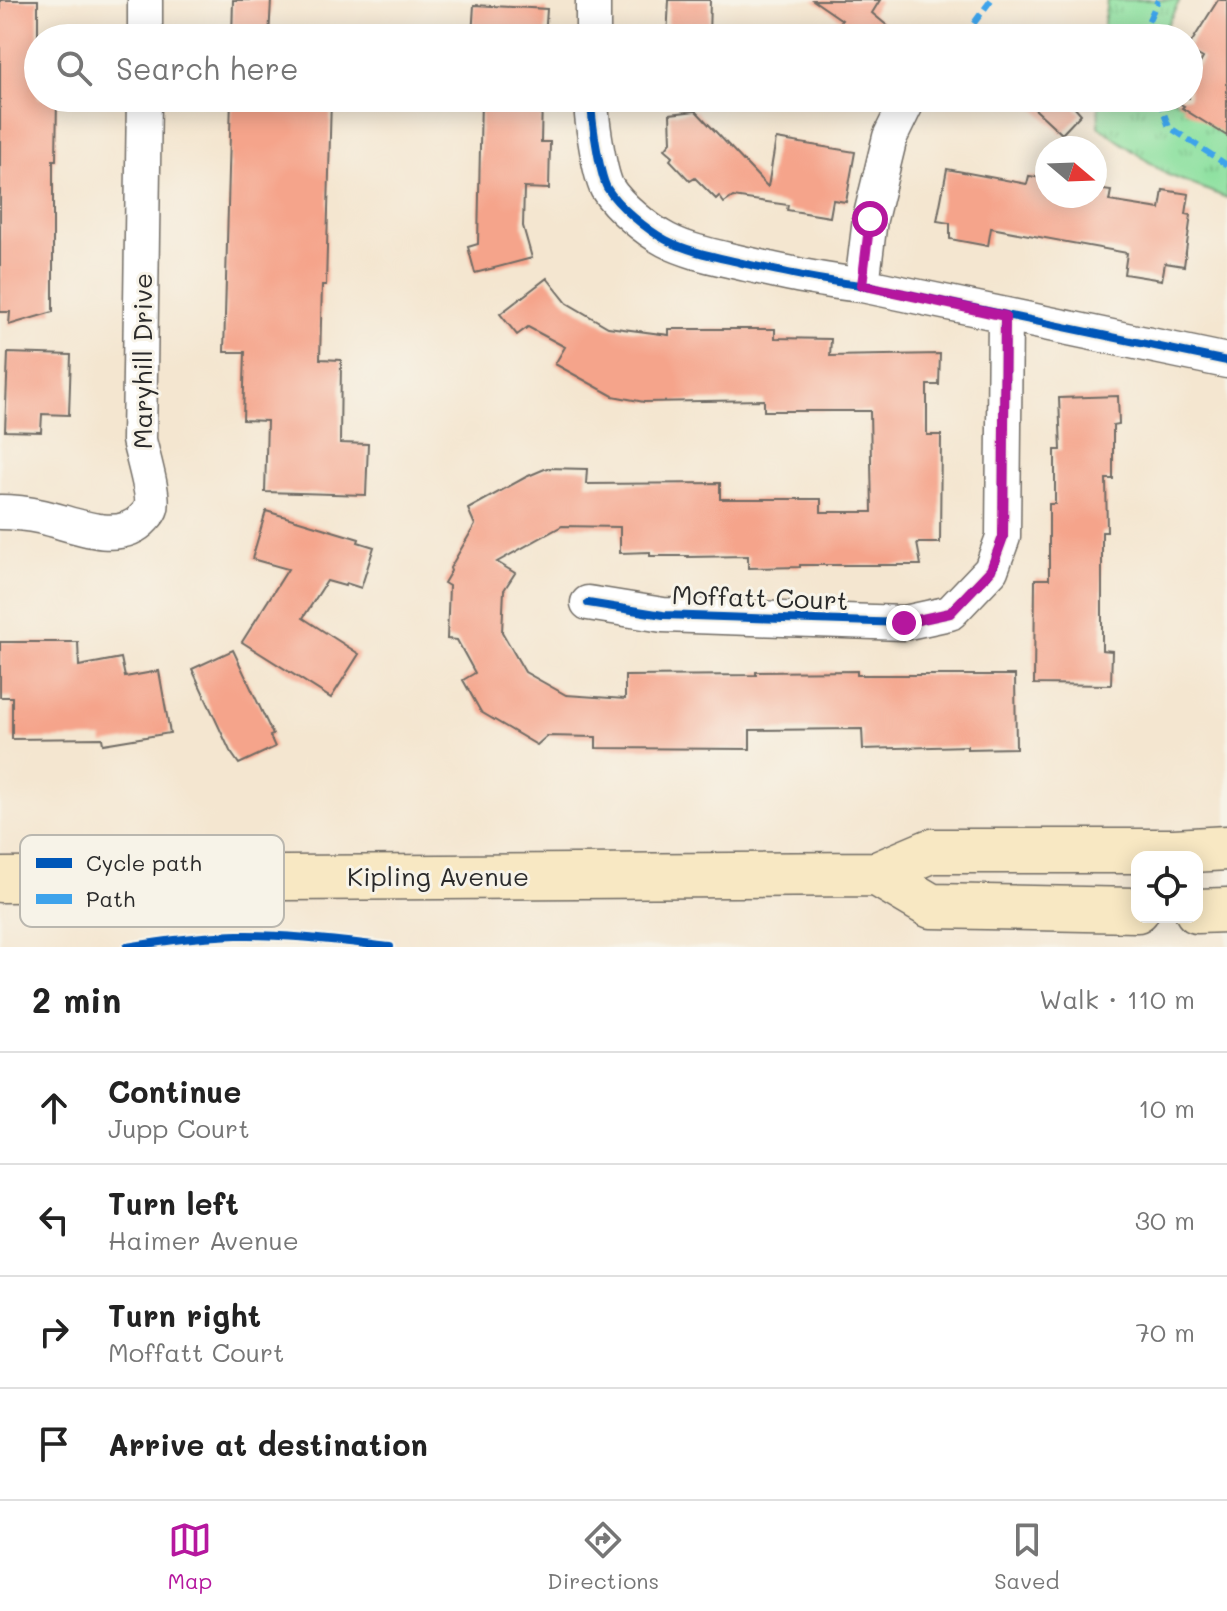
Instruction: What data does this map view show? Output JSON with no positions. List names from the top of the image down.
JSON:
{
  "streets": {
    "main road": ["Kipling Avenue"],
    "street": ["Maryhill Drive", "Moffatt Court"]
  },
  "legend": ["Cycle path", "Path"],
  "north": "right",
  "page": {
    "search": "Search here",
    "heading": ["2 min", "Walk · 110 m"],
    "list": [
      ["Continue", "Jupp Court", "10 m"],
      ["Turn left", "Haimer Avenue", "30 m"],
      ["Turn right", "Moffatt Court", "70 m"],
      "Arrive at destination"
    ],
    "nav": ["Map", "Directions", "Saved"]
  }
}
